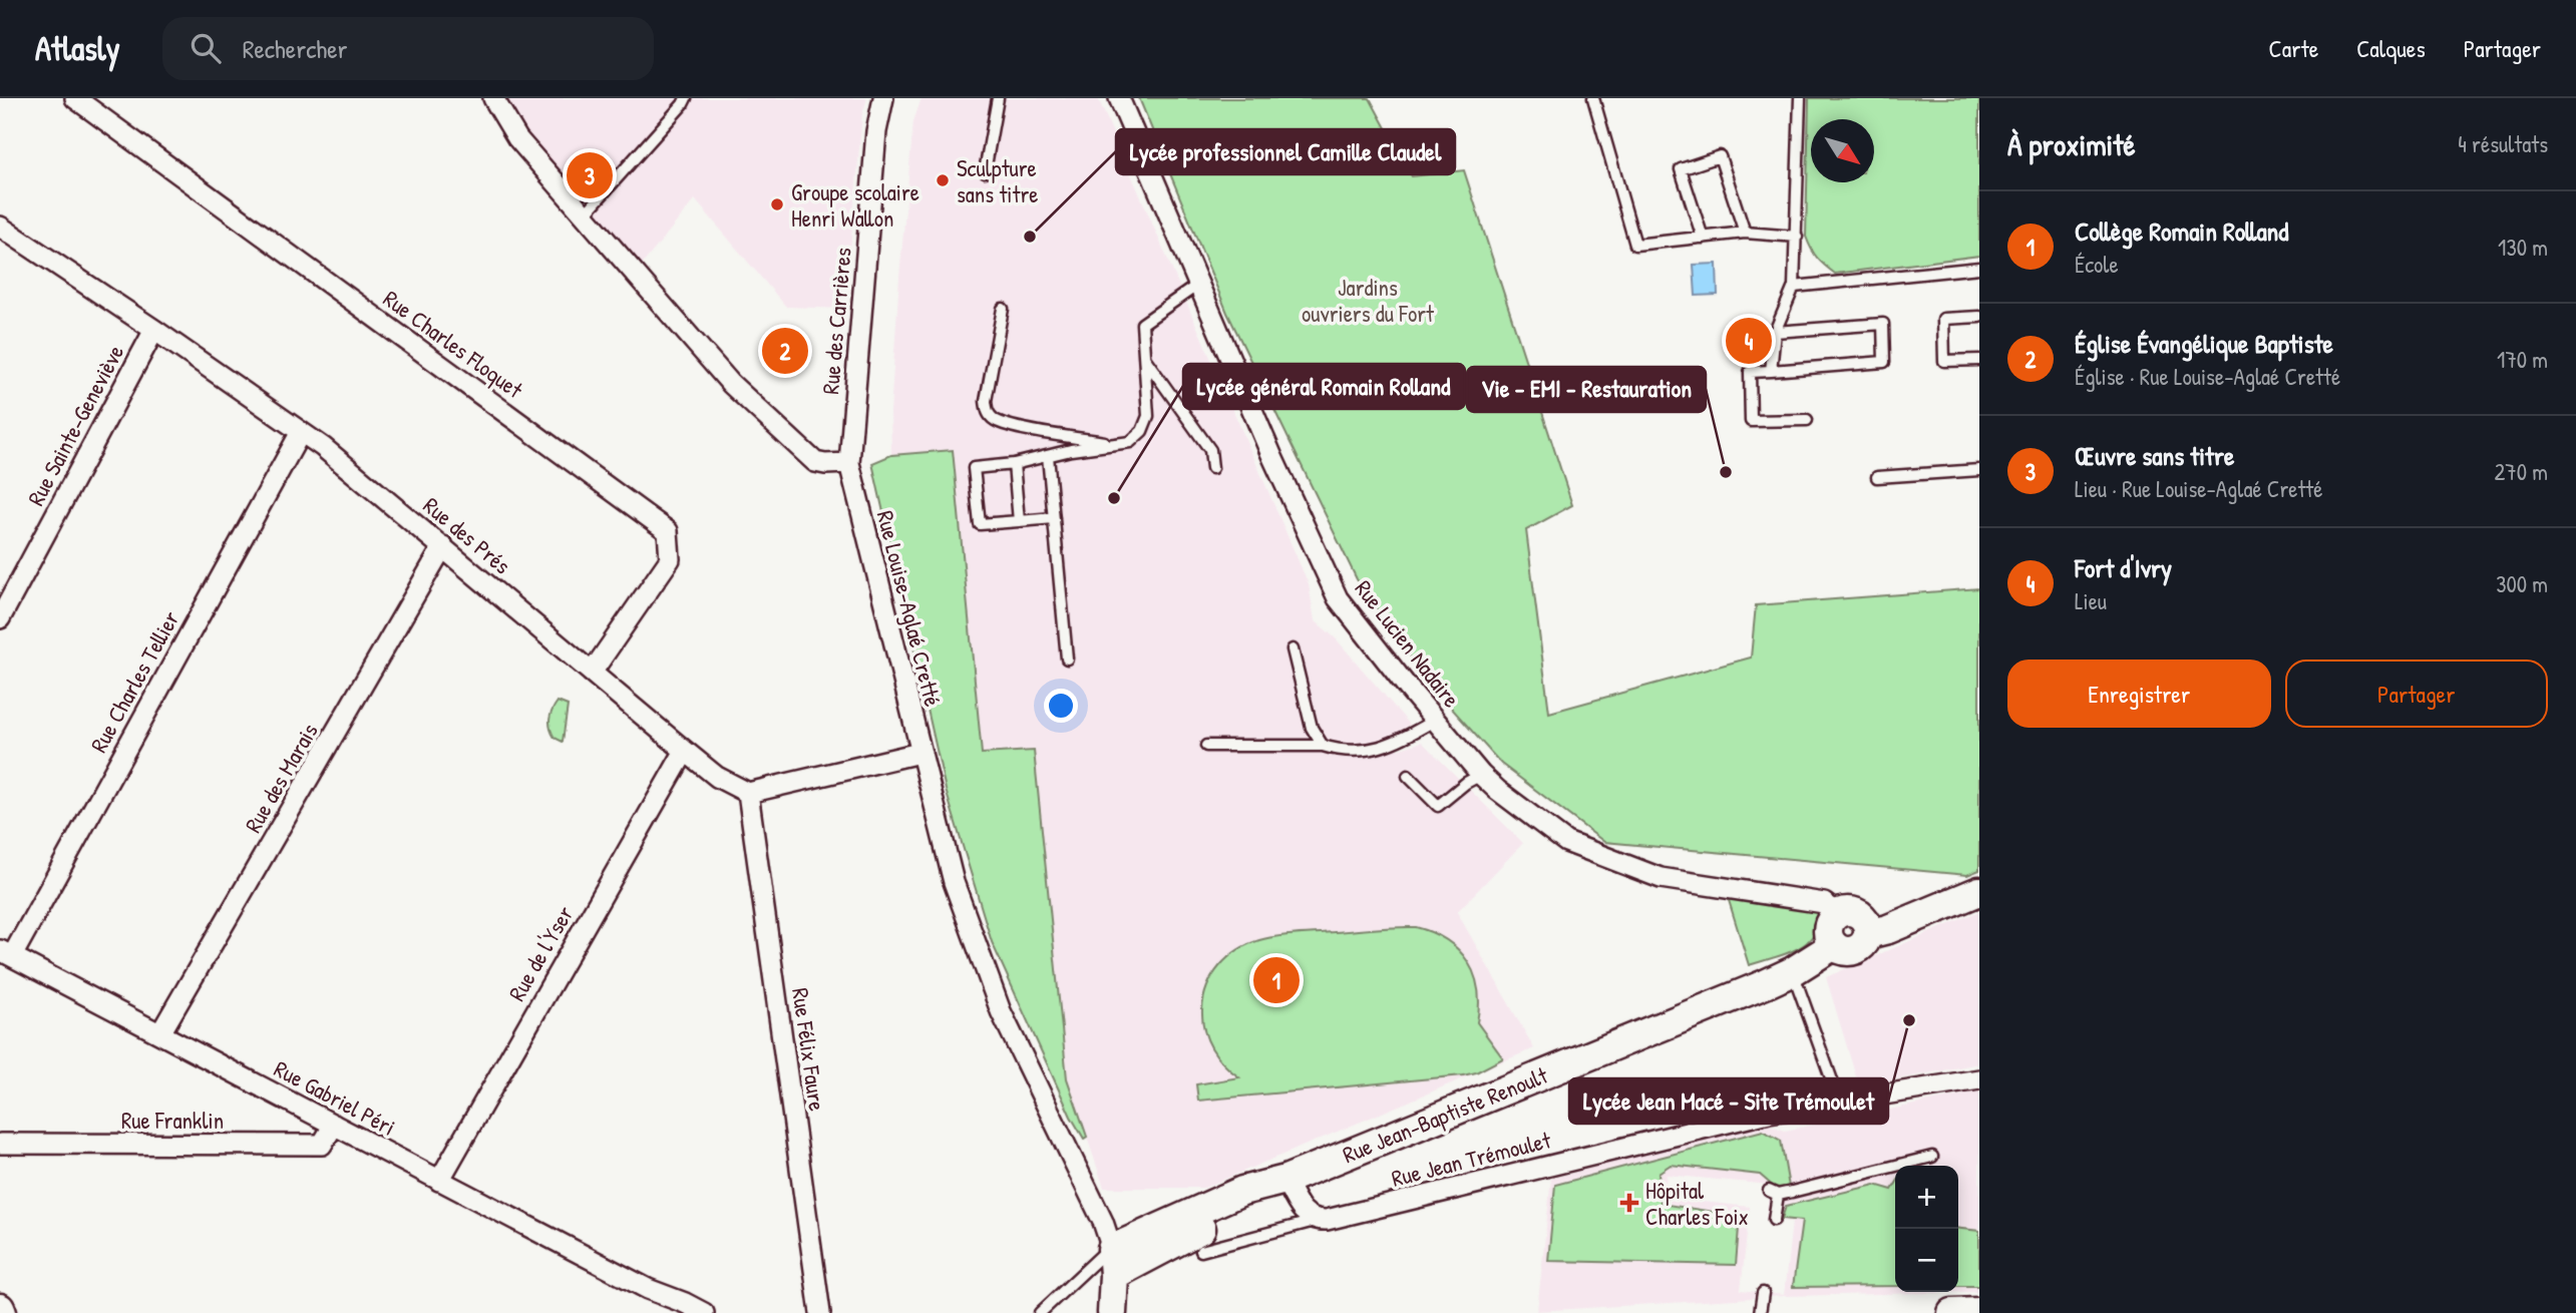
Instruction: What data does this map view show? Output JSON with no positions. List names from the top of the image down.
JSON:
{
  "streets": {
    "main road": ["Rue Jean-Baptiste Renoult"],
    "street": [
      "Rue des Carrières",
      "Rue Charles Floquet",
      "Rue Sainte-Geneviève",
      "Rue des Prés",
      "Rue Louise-Aglaé Cretté",
      "Rue Lucien Nadaire",
      "Rue Charles Tellier",
      "Rue des Marais",
      "Rue de l'Yser",
      "Rue Félix Faure",
      "Rue Gabriel Péri",
      "Rue Franklin",
      "Rue Jean Trémoulet"
    ]
  },
  "crossings": [
    ["Rue des Carrières", "Rue Louise-Aglaé Cretté"],
    ["Rue Charles Floquet", "Rue des Prés"],
    ["Rue Sainte-Geneviève", "Rue des Prés"],
    ["Rue des Prés", "Rue Charles Tellier"],
    ["Rue des Prés", "Rue des Marais"],
    ["Rue des Prés", "Rue de l'Yser"],
    ["Rue des Prés", "Rue Félix Faure"],
    ["Rue Louise-Aglaé Cretté", "Rue Jean-Baptiste Renoult"],
    ["Rue Lucien Nadaire", "Rue Jean-Baptiste Renoult"],
    ["Rue Charles Tellier", "Rue Gabriel Péri"],
    ["Rue des Marais", "Rue Gabriel Péri"],
    ["Rue de l'Yser", "Rue Gabriel Péri"],
    ["Rue Gabriel Péri", "Rue Franklin"]
  ],
  "parks": ["Jardins ouvriers du Fort"],
  "places": {
    "other": [
      "Sculpture sans titre",
      "Groupe scolaire Henri Wallon",
      "Lycée professionnel Camille Claudel",
      "Vie - EMI - Restauration",
      "Lycée général Romain Rolland",
      "Lycée Jean Macé - Site Trémoulet"
    ],
    "health": ["Hôpital Charles Foix"]
  },
  "north": "bottom right",
  "page": {
    "header": "Atlasly",
    "search": "Rechercher",
    "nav": ["Carte", "Calques", "Partager"],
    "heading": ["À proximité", "4 résultats"],
    "pins": [
      "3",
      "4",
      "2",
      "1"
    ],
    "list": [
      {
        "mark": "1",
        "name": "Collège Romain Rolland",
        "note": "École",
        "value": "130 m"
      },
      {
        "mark": "2",
        "name": "Église Évangélique Baptiste",
        "note": "Église · Rue Louise-Aglaé Cretté",
        "value": "170 m"
      },
      {
        "mark": "3",
        "name": "Œuvre sans titre",
        "note": "Lieu · Rue Louise-Aglaé Cretté",
        "value": "270 m"
      },
      {
        "mark": "4",
        "name": "Fort d'Ivry",
        "note": "Lieu",
        "value": "300 m"
      }
    ],
    "buttons": ["Enregistrer", "Partager"],
    "map_buttons": ["+", "−"]
  }
}
